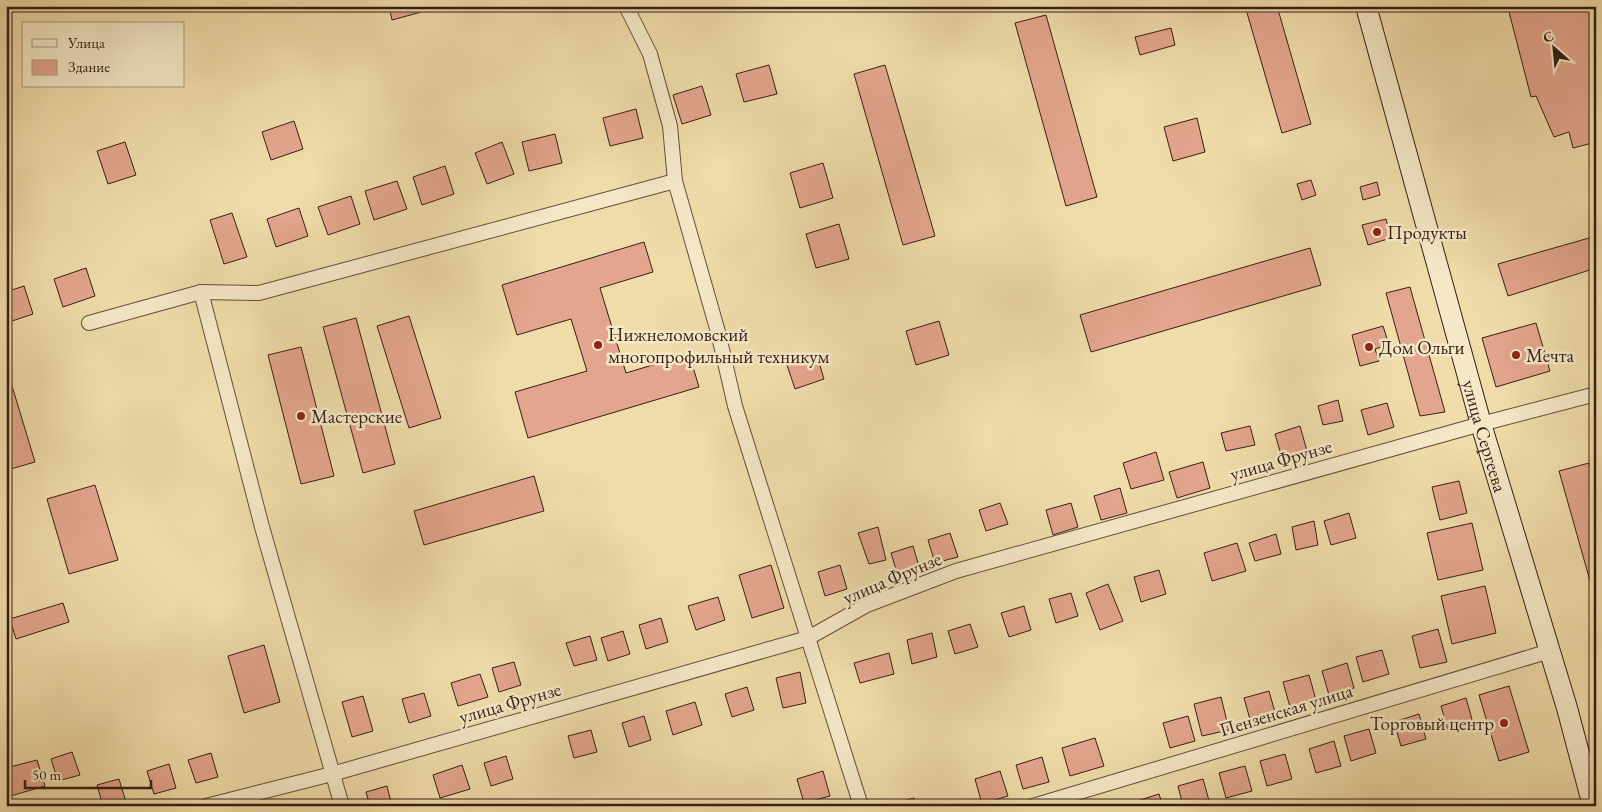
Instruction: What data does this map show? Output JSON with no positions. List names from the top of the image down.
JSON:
{
  "streets": {
    "main road": ["улица Сергеева"],
    "street": ["улица Фрунзе", "Пензенская улица"]
  },
  "crossings": [
    ["улица Сергеева", "улица Фрунзе"],
    ["улица Сергеева", "Пензенская улица"]
  ],
  "places": [
    "Продукты",
    "Нижнеломовский многопрофильный техникум",
    "Дом Ольги",
    "Мечта",
    "Мастерские",
    "Торговый центр"
  ],
  "legend": ["Улица", "Здание"],
  "scale_bar": "50 m",
  "north": "top left"
}
